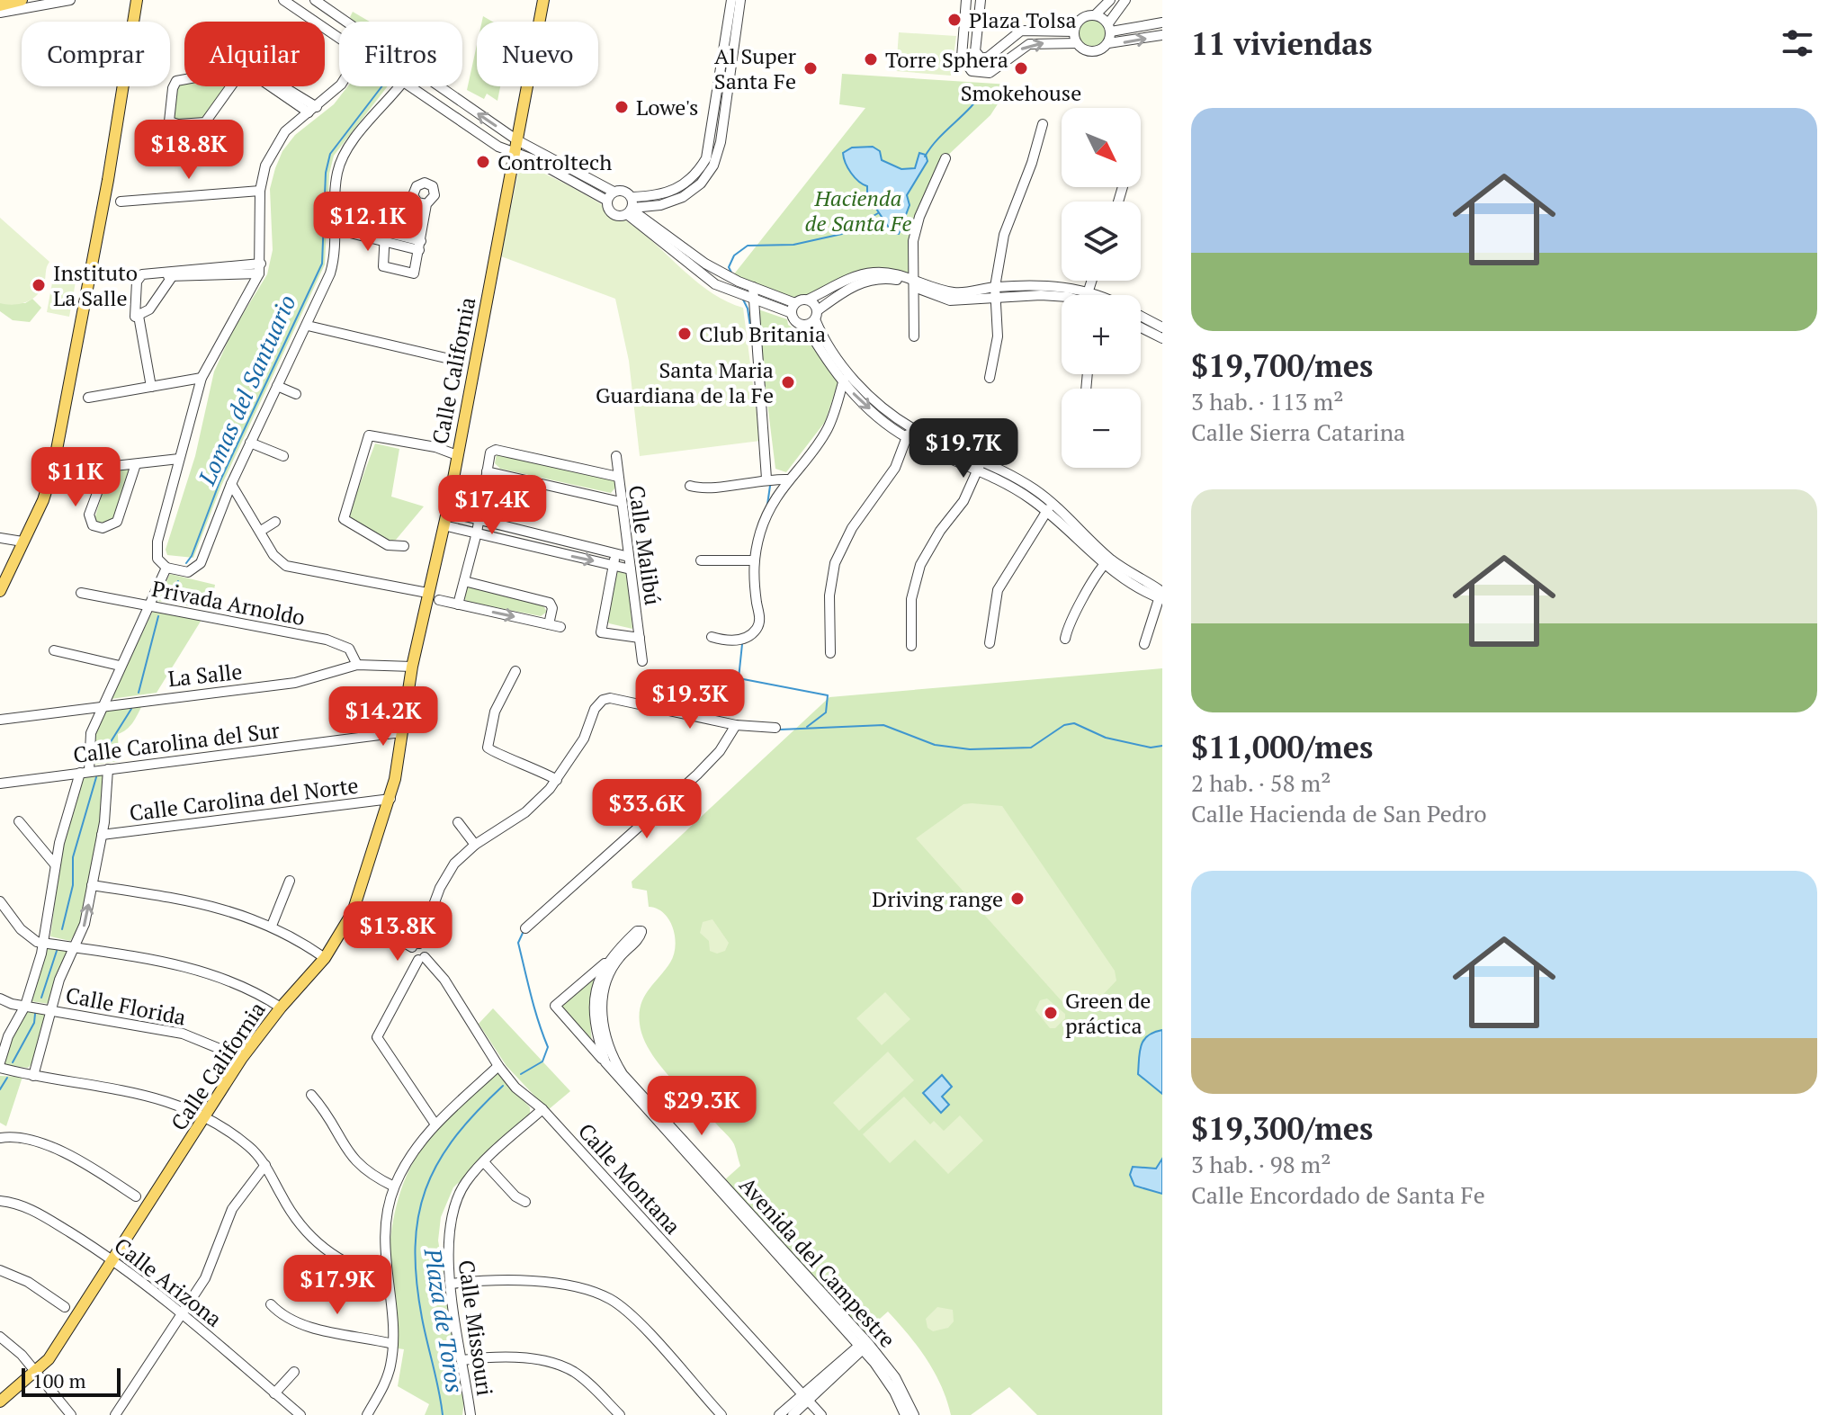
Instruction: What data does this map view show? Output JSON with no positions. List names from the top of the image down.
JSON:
{
  "streets": {
    "main road": ["Calle California"],
    "street": [
      "Calle Malibú",
      "Privada Arnoldo",
      "La Salle",
      "Calle Carolina del Sur",
      "Calle Carolina del Norte",
      "Calle Florida",
      "Calle Montana",
      "Avenida del Campestre",
      "Calle Arizona",
      "Calle Missouri"
    ]
  },
  "crossings": [
    ["Calle California", "La Salle"],
    ["Calle California", "Calle Carolina del Sur"],
    ["Calle California", "Calle Carolina del Norte"],
    ["Calle California", "Calle Florida"],
    ["Calle California", "Calle Arizona"],
    ["Privada Arnoldo", "La Salle"],
    ["Calle Montana", "Calle Missouri"]
  ],
  "water": ["Lomas del Santuario", "Plaza de Toros"],
  "parks": ["Hacienda de Santa Fe"],
  "places": [
    "Plaza Tolsa",
    "Torre Sphera",
    "Al Super Santa Fe",
    "Smokehouse",
    "Lowe's",
    "Controltech",
    "Instituto La Salle",
    "Club Britania",
    "Santa Maria Guardiana de la Fe",
    "Driving range",
    "Green de práctica"
  ],
  "scale_bar": "100 m",
  "north": "bottom right",
  "page": {
    "heading": "11 viviendas",
    "chip": [
      "Comprar",
      "Alquilar",
      "Filtros",
      "Nuevo"
    ],
    "list": [
      {
        "name": "$19,700/mes",
        "note": "3 hab. · 113 m² · Calle Sierra Catarina"
      },
      {
        "name": "$11,000/mes",
        "note": "2 hab. · 58 m² · Calle Hacienda de San Pedro"
      },
      {
        "name": "$19,300/mes",
        "note": "3 hab. · 98 m² · Calle Encordado de Santa Fe"
      }
    ],
    "map_buttons": ["+", "−"],
    "price": [
      "$18.8K",
      "$12.1K",
      "$19.7K",
      "$11K",
      "$17.4K",
      "$19.3K",
      "$14.2K",
      "$33.6K",
      "$13.8K",
      "$29.3K",
      "$17.9K"
    ],
    "scale": "100 m"
  }
}
